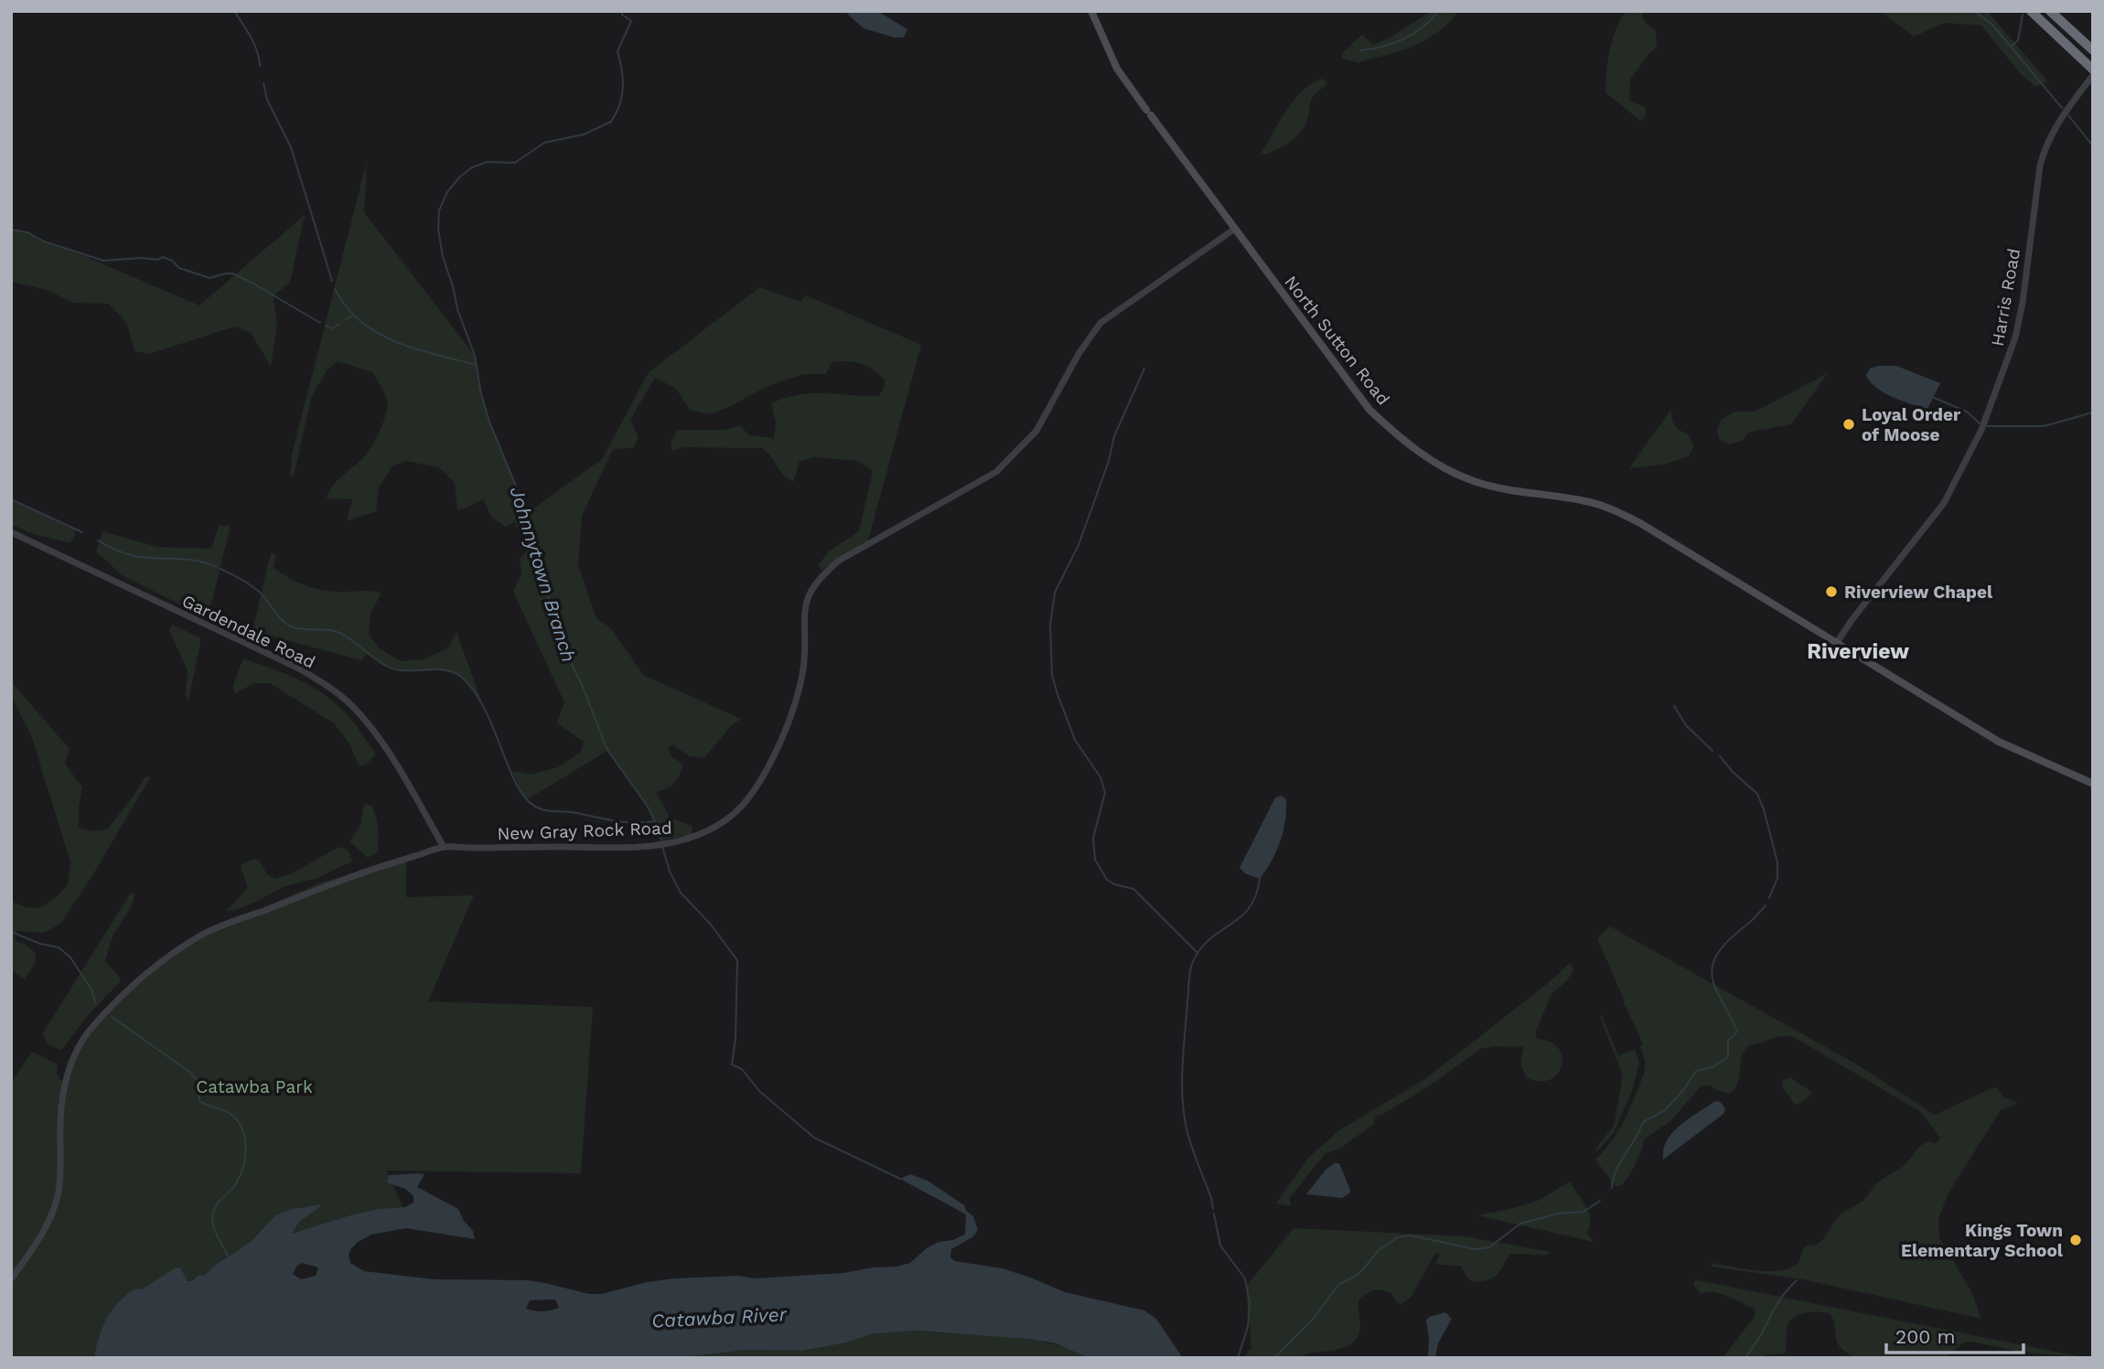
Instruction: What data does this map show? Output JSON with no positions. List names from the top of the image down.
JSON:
{
  "streets": {
    "main road": ["North Sutton Road"],
    "street": ["Harris Road", "Gardendale Road", "New Gray Rock Road"]
  },
  "crossings": [
    ["Harris Road", "North Sutton Road"],
    ["North Sutton Road", "New Gray Rock Road"],
    ["Gardendale Road", "New Gray Rock Road"]
  ],
  "districts": ["Riverview"],
  "water": ["Johnnytown Branch", "Catawba River"],
  "parks": ["Catawba Park"],
  "places": ["Loyal Order of Moose", "Riverview Chapel", "Kings Town Elementary School"],
  "scale_bar": "200 m"
}
